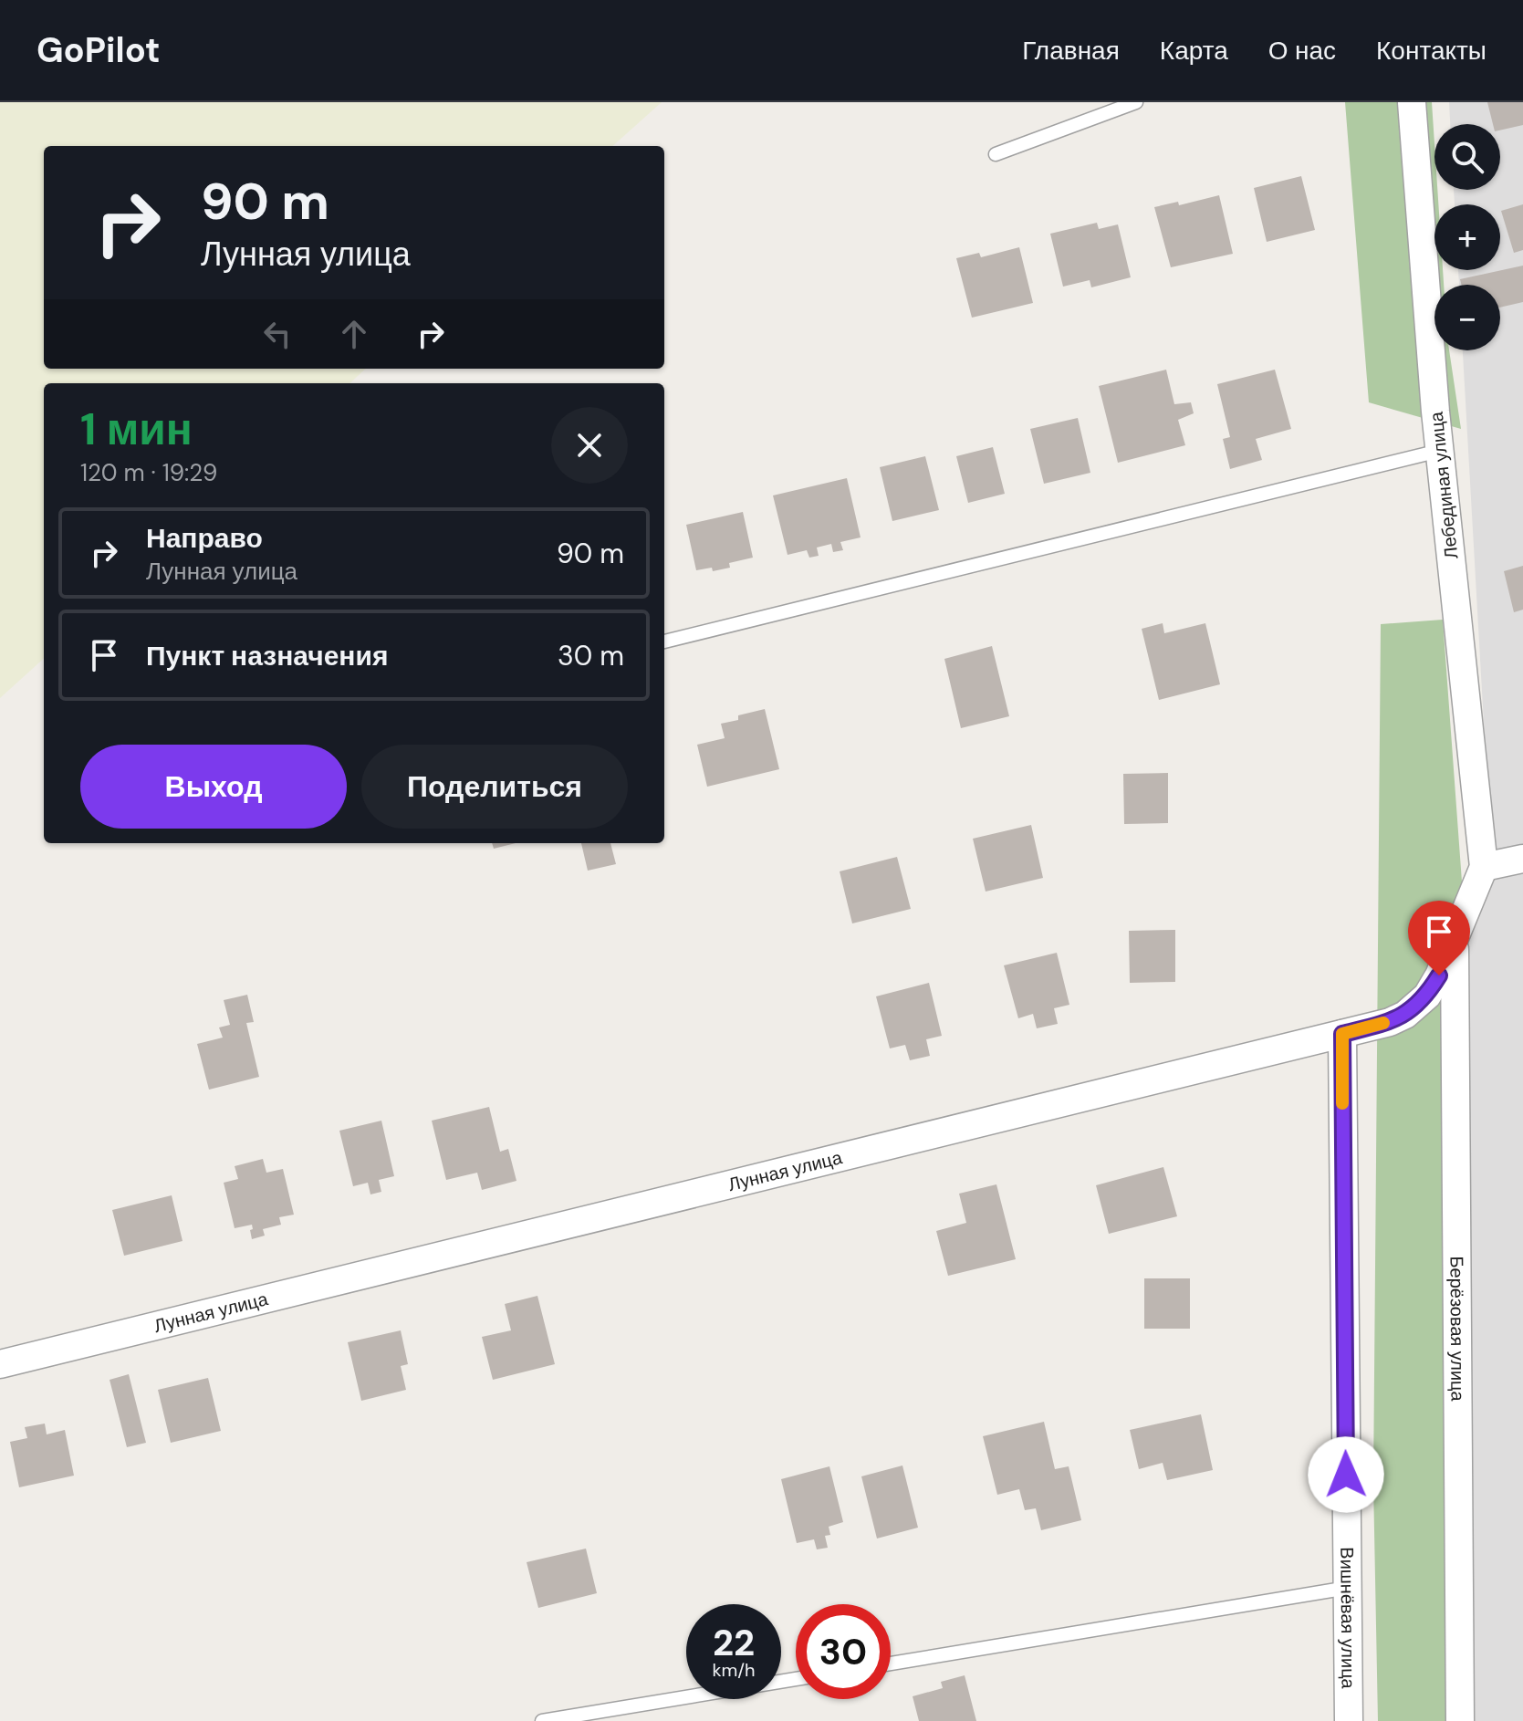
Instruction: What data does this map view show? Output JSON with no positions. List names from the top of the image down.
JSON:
{
  "streets": {
    "street": [
      "Лебединая улица",
      "Лунная улица",
      "Берёзовая улица",
      "Вишнёвая улица"
    ]
  },
  "crossings": [
    ["Лебединая улица", "Лунная улица"],
    ["Лунная улица", "Берёзовая улица"],
    ["Лунная улица", "Вишнёвая улица"]
  ],
  "page": {
    "header": "GoPilot",
    "nav": [
      "Главная",
      "Карта",
      "О нас",
      "Контакты"
    ],
    "map_buttons": ["+", "−"],
    "turn": ["90 m", "Лунная улица"],
    "heading": ["1 мин", "120 m · 19:29"],
    "list": [
      {
        "name": "Направо",
        "note": "Лунная улица",
        "value": "90 m"
      },
      {
        "name": "Пункт назначения",
        "value": "30 m"
      }
    ],
    "buttons": ["Выход", "Поделиться"],
    "speed": "22 km/h",
    "limit": "30"
  }
}
